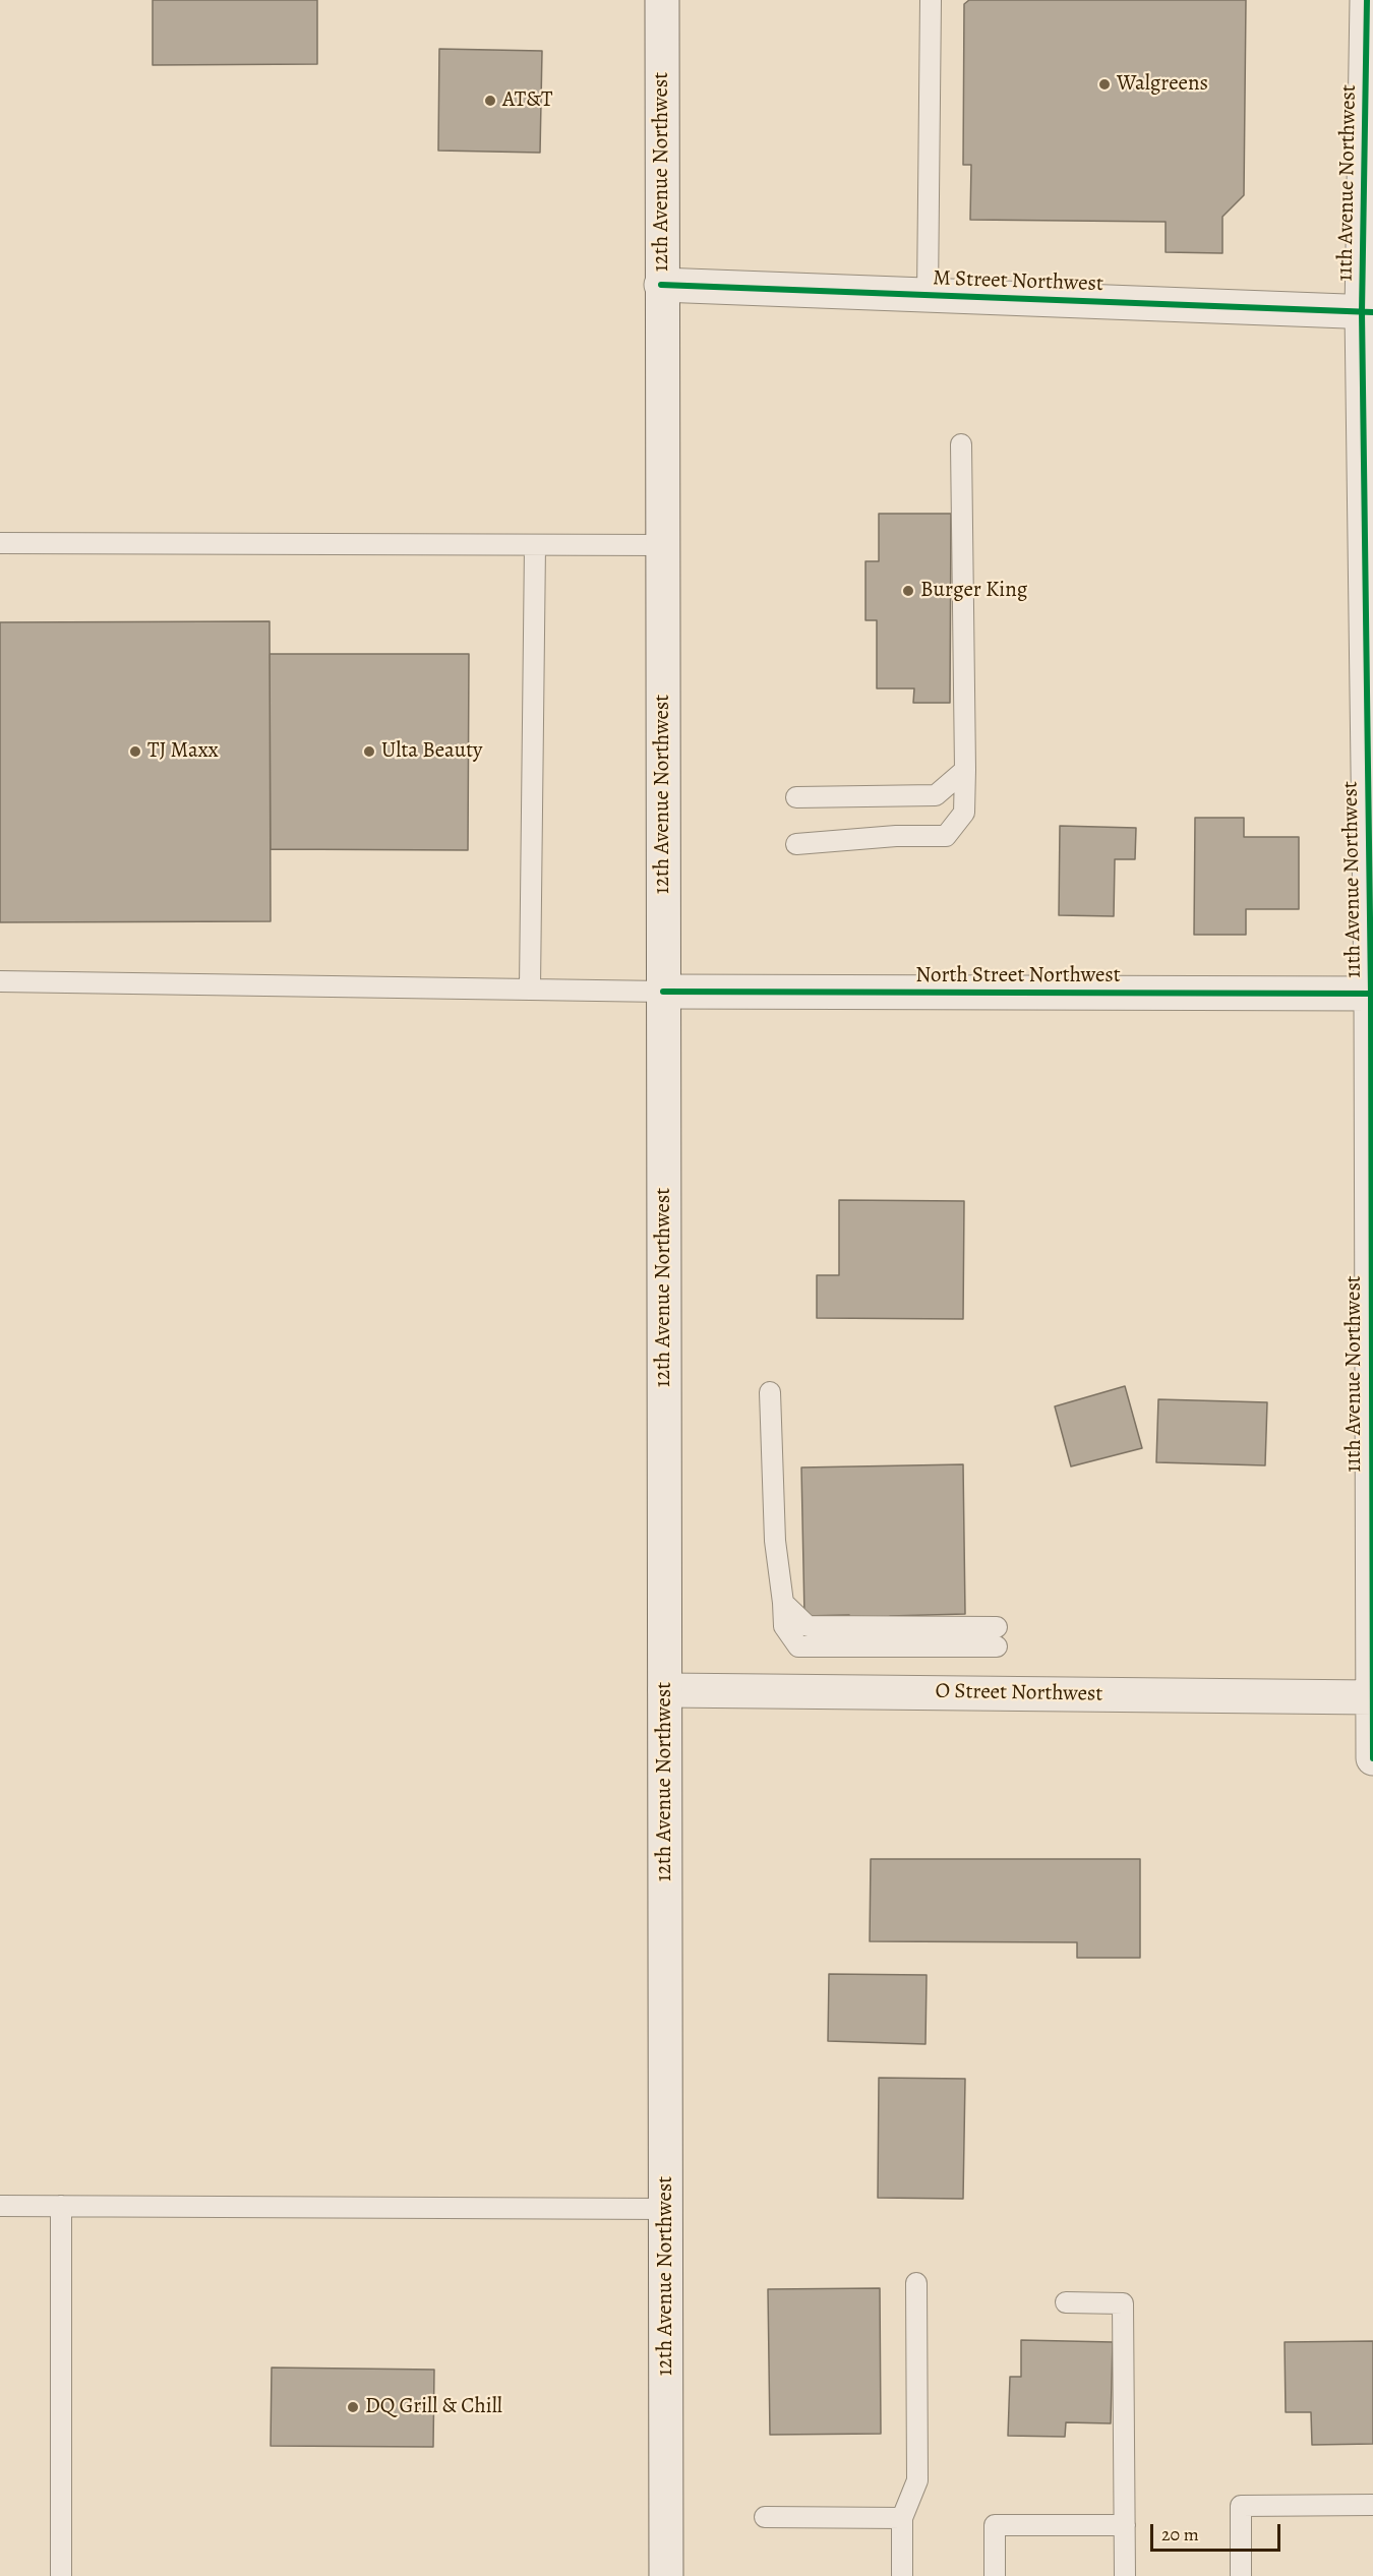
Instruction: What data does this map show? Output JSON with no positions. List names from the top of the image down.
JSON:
{
  "streets": {
    "street": [
      "12th Avenue Northwest",
      "11th Avenue Northwest",
      "M Street Northwest",
      "North Street Northwest",
      "O Street Northwest"
    ]
  },
  "crossings": [
    ["12th Avenue Northwest", "M Street Northwest"],
    ["12th Avenue Northwest", "North Street Northwest"],
    ["12th Avenue Northwest", "O Street Northwest"],
    ["11th Avenue Northwest", "M Street Northwest"],
    ["11th Avenue Northwest", "North Street Northwest"],
    ["11th Avenue Northwest", "O Street Northwest"]
  ],
  "places": [
    "Walgreens",
    "AT&T",
    "Burger King",
    "TJ Maxx",
    "Ulta Beauty",
    "DQ Grill & Chill"
  ],
  "scale_bar": "20 m"
}
